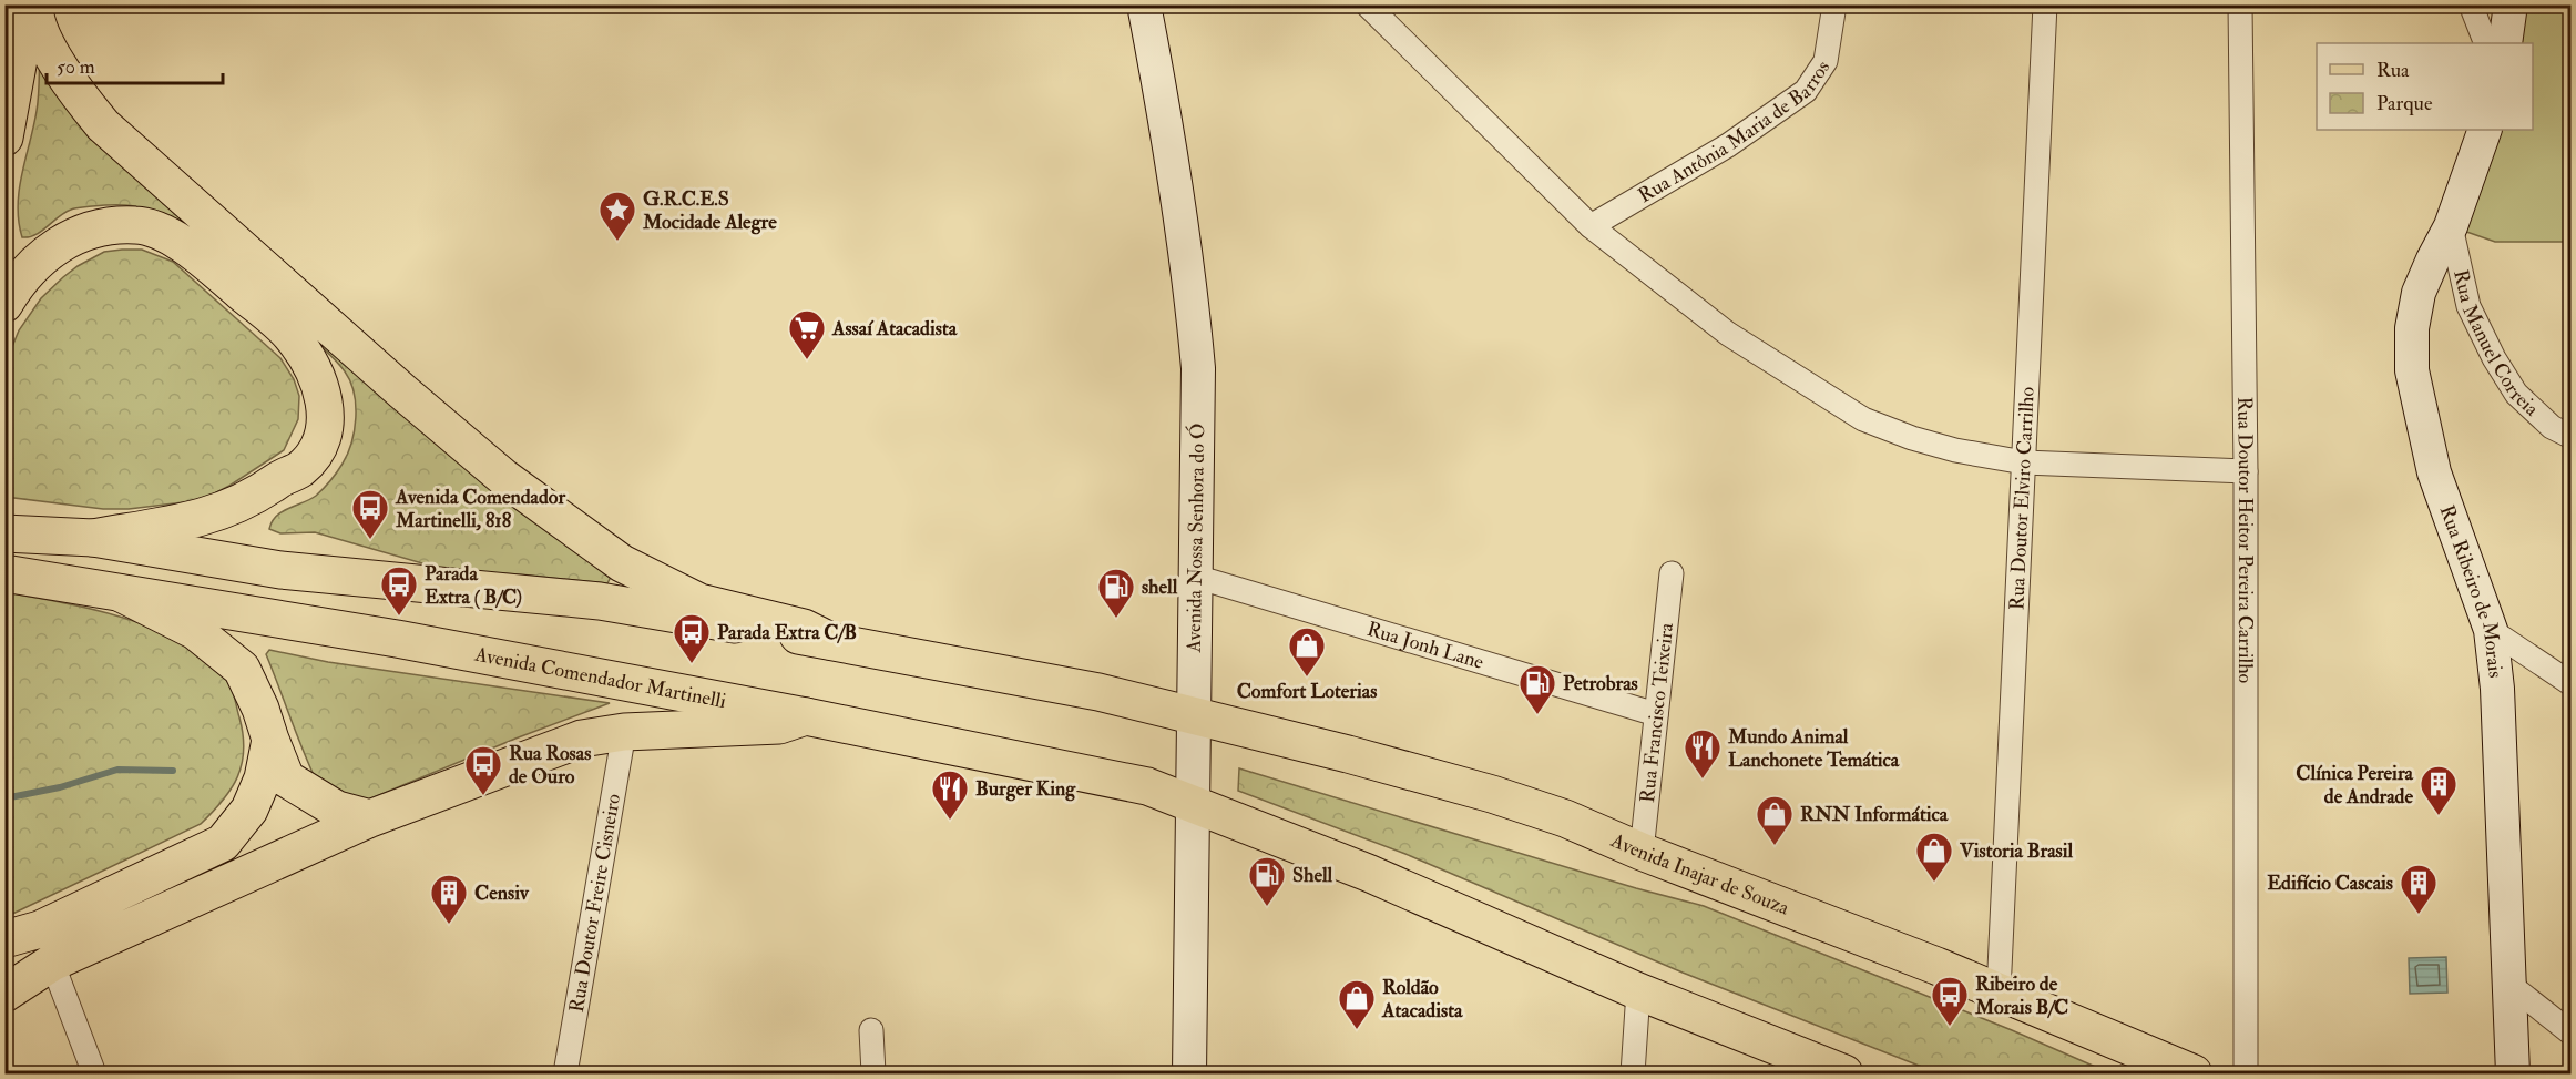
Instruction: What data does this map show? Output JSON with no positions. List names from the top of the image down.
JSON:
{
  "streets": {
    "main road": [
      "Avenida Nossa Senhora do Ó",
      "Rua Ribeiro de Morais",
      "Avenida Comendador Martinelli",
      "Avenida Inajar de Souza"
    ],
    "street": [
      "Rua Antônia Maria de Barros",
      "Rua Manuel Correia",
      "Rua Doutor Elviro Carrilho",
      "Rua Doutor Heitor Pereira Carrilho",
      "Rua Jonh Lane",
      "Rua Francisco Teixeira",
      "Rua Doutor Freire Cisneiro"
    ]
  },
  "crossings": [
    ["Rua Manuel Correia", "Rua Ribeiro de Morais"],
    ["Rua Doutor Elviro Carrilho", "Avenida Inajar de Souza"],
    ["Avenida Nossa Senhora do Ó", "Rua Jonh Lane"],
    ["Avenida Nossa Senhora do Ó", "Avenida Comendador Martinelli"],
    ["Avenida Nossa Senhora do Ó", "Avenida Inajar de Souza"],
    ["Rua Jonh Lane", "Rua Francisco Teixeira"],
    ["Rua Francisco Teixeira", "Avenida Inajar de Souza"]
  ],
  "places": {
    "place": ["G.R.C.E.S Mocidade Alegre"],
    "supermarket": ["Assaí Atacadista"],
    "bus stop": [
      "Avenida Comendador Martinelli, 818",
      "Parada Extra ( B/C)",
      "Parada Extra C/B",
      "Rua Rosas de Ouro",
      "Ribeiro de Morais B/C"
    ],
    "fuel station": ["shell", "Petrobras", "Shell"],
    "shop": [
      "Comfort Loterias",
      "RNN Informática",
      "Vistoria Brasil",
      "Roldão Atacadista"
    ],
    "restaurant": ["Mundo Animal Lanchonete Temática", "Burger King"],
    "building": ["Clínica Pereira de Andrade", "Edifício Cascais", "Censiv"]
  },
  "legend": ["Rua", "Parque"],
  "scale_bar": "50 m"
}
